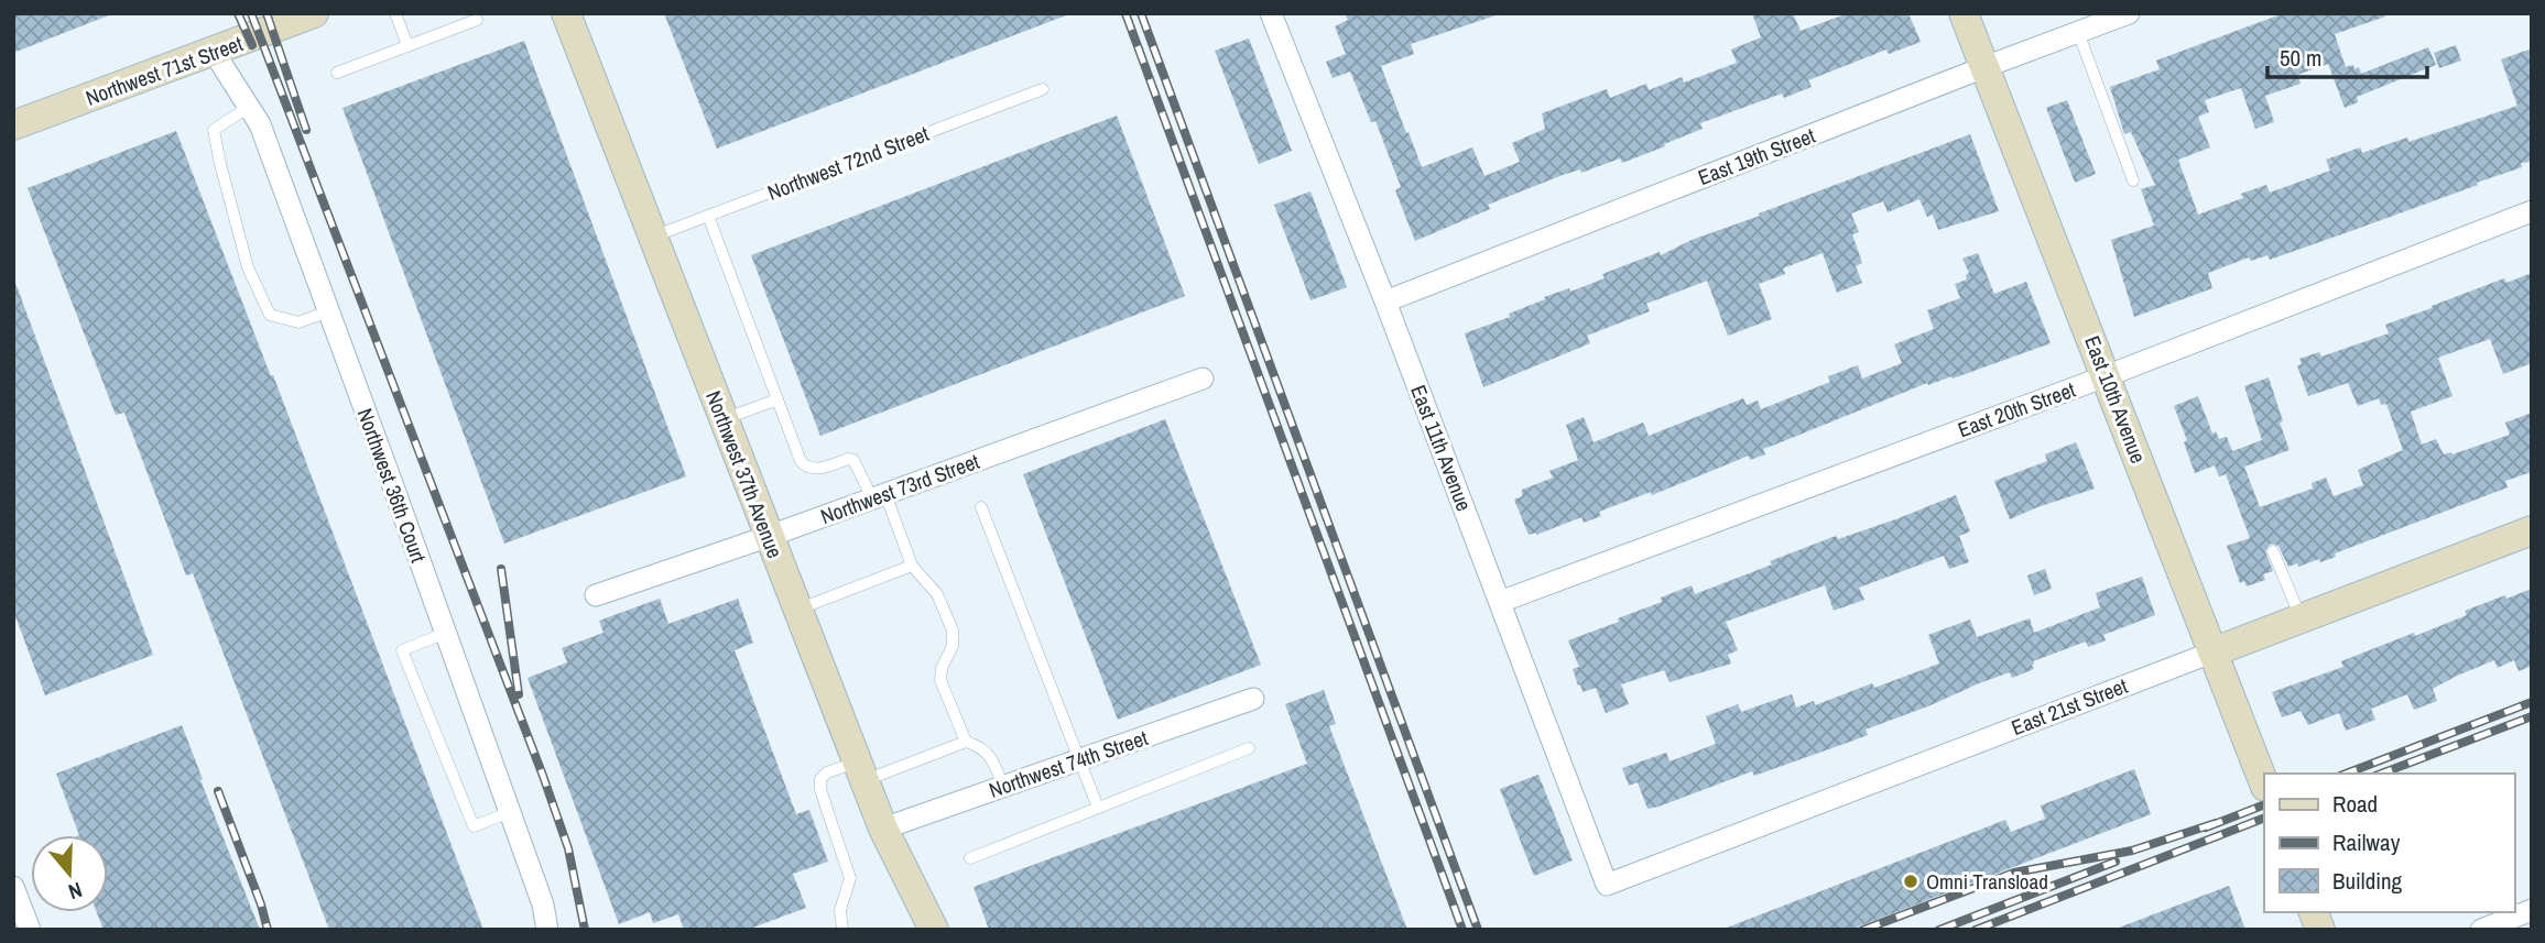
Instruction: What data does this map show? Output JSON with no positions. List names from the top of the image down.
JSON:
{
  "streets": {
    "street": [
      "Northwest 71st Street",
      "East 19th Street",
      "East 10th Avenue",
      "East 20th Street",
      "East 11th Avenue",
      "Northwest 37th Avenue",
      "Northwest 36th Court",
      "Northwest 73rd Street",
      "East 21st Street",
      "Northwest 74th Street"
    ],
    "lane": ["Northwest 72nd Street"]
  },
  "crossings": [
    ["Northwest 71st Street", "Northwest 36th Court"],
    ["East 19th Street", "East 10th Avenue"],
    ["East 19th Street", "East 11th Avenue"],
    ["Northwest 72nd Street", "Northwest 37th Avenue"],
    ["East 10th Avenue", "East 20th Street"],
    ["East 10th Avenue", "East 21st Street"],
    ["East 20th Street", "East 11th Avenue"],
    ["East 11th Avenue", "East 21st Street"],
    ["Northwest 37th Avenue", "Northwest 73rd Street"],
    ["Northwest 37th Avenue", "Northwest 74th Street"]
  ],
  "places": ["Omni Transload"],
  "legend": ["Road", "Railway", "Building"],
  "scale_bar": "50 m",
  "north": "bottom"
}
